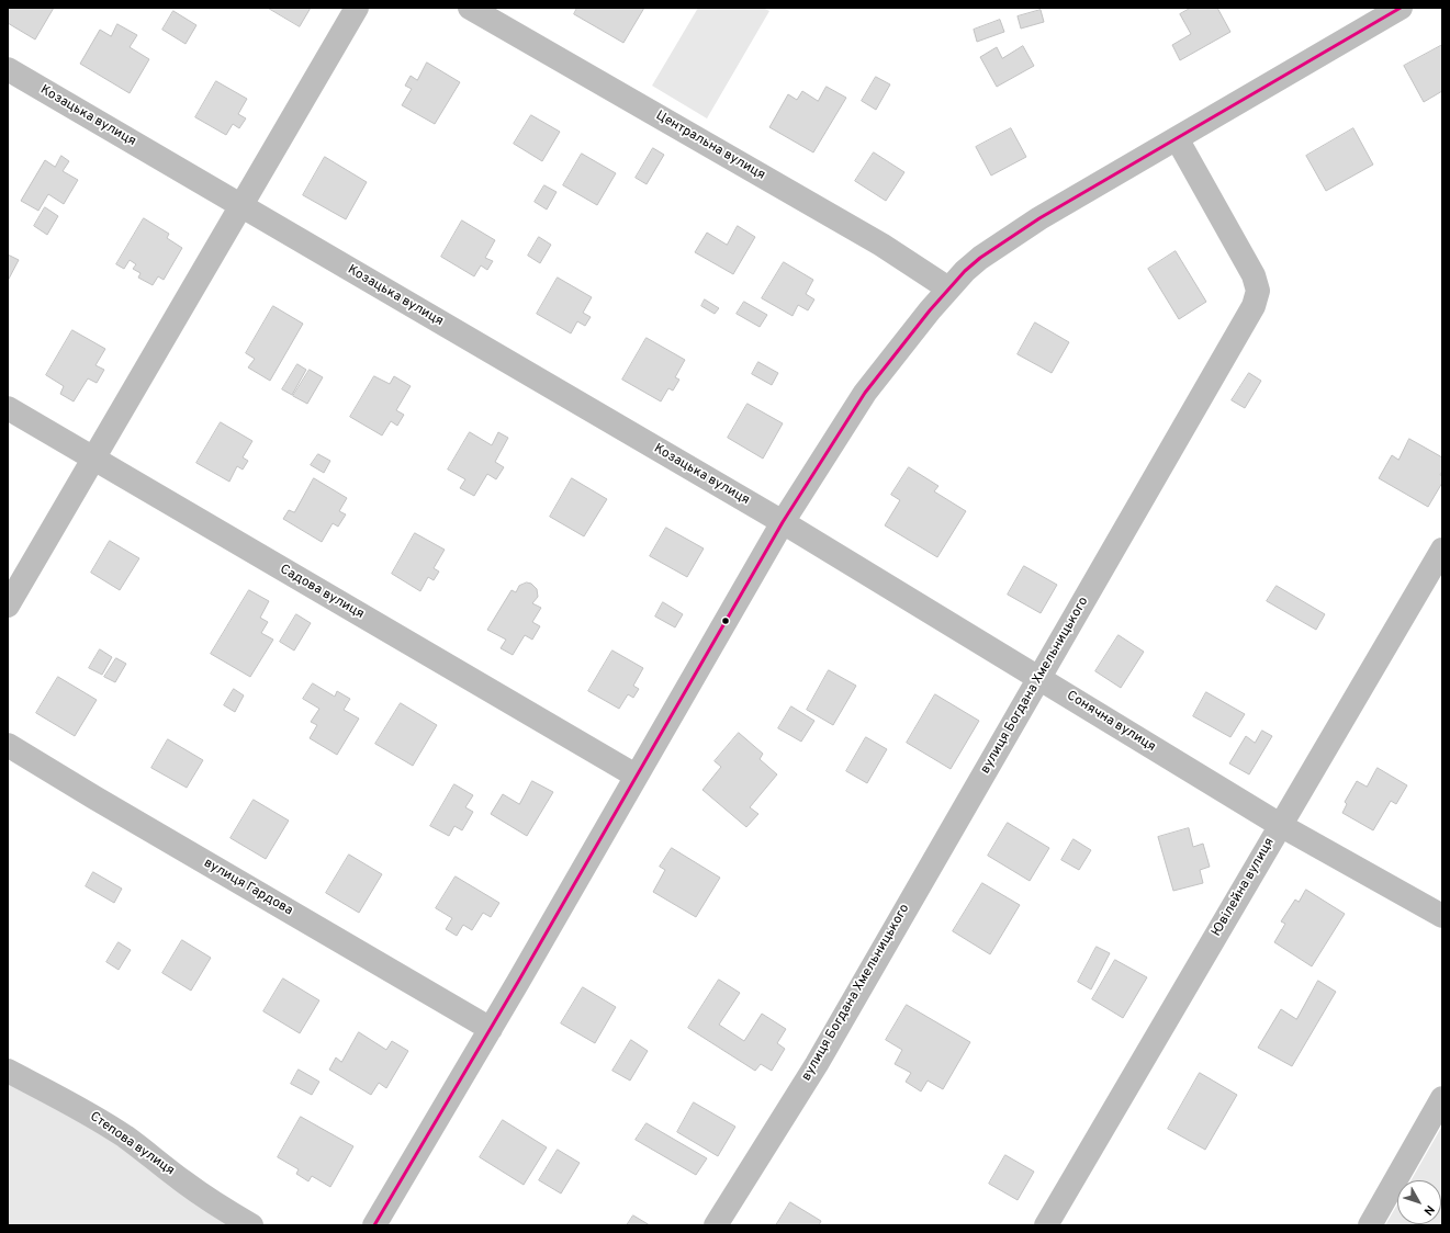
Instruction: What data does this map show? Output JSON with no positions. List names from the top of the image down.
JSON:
{
  "streets": {
    "street": [
      "Козацька вулиця",
      "Центральна вулиця",
      "Садова вулиця",
      "вулиця Богдана Хмельницького",
      "Сонячна вулиця",
      "вулиця Гардова",
      "Ювілейна вулиця",
      "Степова вулиця"
    ]
  },
  "crossings": [
    ["Козацька вулиця", "Сонячна вулиця"],
    ["вулиця Богдана Хмельницького", "Сонячна вулиця"],
    ["Сонячна вулиця", "Ювілейна вулиця"]
  ],
  "north": "bottom right"
}
